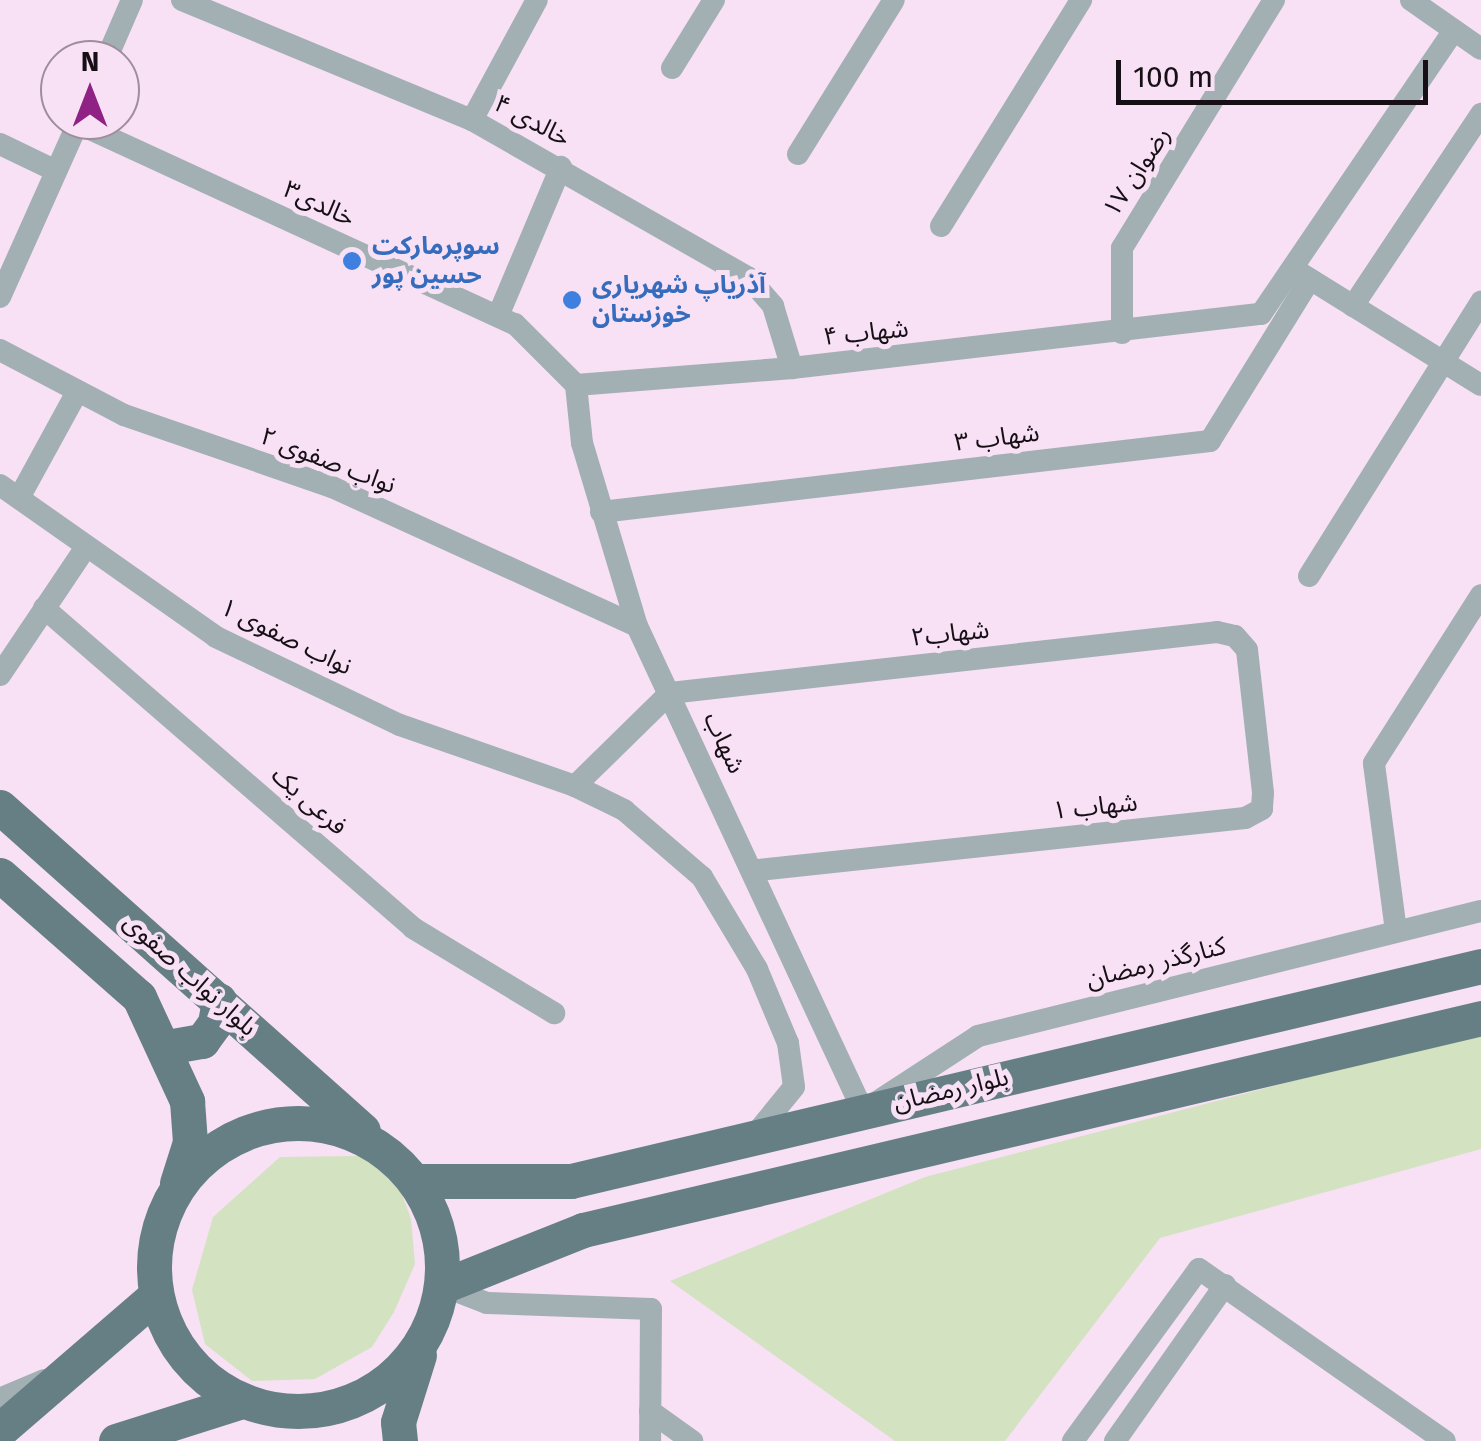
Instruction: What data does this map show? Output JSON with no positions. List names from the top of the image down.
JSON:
{
  "streets": {
    "main road": ["بلوار نواب صفوی", "بلوار رمضان"],
    "street": [
      "خالدی ۴",
      "رضوان ۱۷",
      "خالدی۳",
      "شهاب ۴",
      "شهاب ۳",
      "نواب صفوی ۲",
      "شهاب۲",
      "نواب صفوی ۱",
      "شهاب",
      "فرعی یک",
      "شهاب ۱",
      "کنارگذر رمضان"
    ]
  },
  "crossings": [
    ["خالدی ۴", "شهاب ۴"],
    ["رضوان ۱۷", "شهاب ۴"],
    ["خالدی۳", "شهاب ۴"],
    ["خالدی۳", "شهاب"],
    ["شهاب ۴", "شهاب ۳"],
    ["شهاب ۴", "شهاب"],
    ["شهاب ۳", "شهاب"],
    ["نواب صفوی ۲", "شهاب"],
    ["شهاب۲", "شهاب"],
    ["شهاب۲", "شهاب ۱"],
    ["نواب صفوی ۱", "بلوار رمضان"],
    ["شهاب", "شهاب ۱"],
    ["شهاب", "کنارگذر رمضان"],
    ["شهاب", "بلوار رمضان"],
    ["کنارگذر رمضان", "بلوار رمضان"],
    ["بلوار نواب صفوی", "بلوار رمضان"]
  ],
  "places": ["سوپرمارکت حسین پور", "آذریاپ شهریاری خوزستان"],
  "scale_bar": "100 m",
  "north": "top"
}
